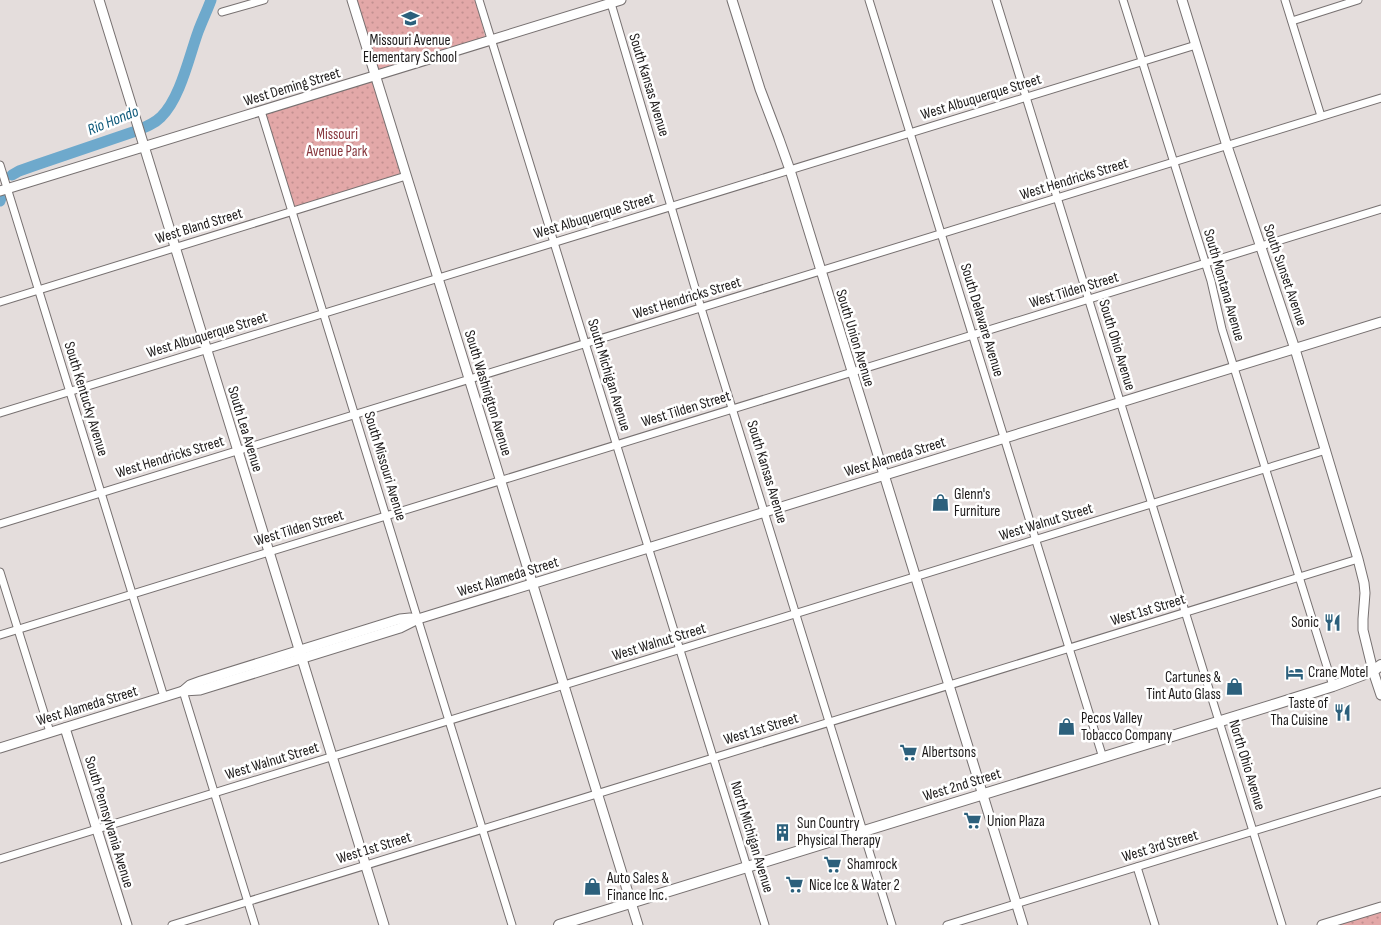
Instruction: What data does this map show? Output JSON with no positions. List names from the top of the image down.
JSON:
{
  "streets": {
    "main road": ["West 2nd Street"],
    "street": [
      "South Kansas Avenue",
      "West Deming Street",
      "West Albuquerque Street",
      "West Hendricks Street",
      "West Bland Street",
      "South Sunset Avenue",
      "South Montana Avenue",
      "West Tilden Street",
      "South Delaware Avenue",
      "South Union Avenue",
      "South Ohio Avenue",
      "South Michigan Avenue",
      "South Washington Avenue",
      "South Kentucky Avenue",
      "South Lea Avenue",
      "West Alameda Street",
      "South Missouri Avenue",
      "West Walnut Street",
      "West 1st Street",
      "North Ohio Avenue",
      "South Pennsylvania Avenue",
      "North Michigan Avenue",
      "West 3rd Street"
    ]
  },
  "crossings": [
    ["South Kansas Avenue", "West Deming Street"],
    ["South Kansas Avenue", "West Albuquerque Street"],
    ["South Kansas Avenue", "West Hendricks Street"],
    ["South Kansas Avenue", "West Tilden Street"],
    ["South Kansas Avenue", "West Alameda Street"],
    ["South Kansas Avenue", "West Walnut Street"],
    ["South Kansas Avenue", "West 1st Street"],
    ["South Kansas Avenue", "West 2nd Street"],
    ["West Deming Street", "South Michigan Avenue"],
    ["West Deming Street", "South Washington Avenue"],
    ["West Deming Street", "South Kentucky Avenue"],
    ["West Deming Street", "South Lea Avenue"],
    ["West Deming Street", "South Missouri Avenue"],
    ["West Albuquerque Street", "South Sunset Avenue"],
    ["West Albuquerque Street", "South Montana Avenue"],
    ["West Albuquerque Street", "South Delaware Avenue"],
    ["West Albuquerque Street", "South Union Avenue"],
    ["West Albuquerque Street", "South Ohio Avenue"],
    ["West Albuquerque Street", "South Michigan Avenue"],
    ["West Albuquerque Street", "South Washington Avenue"],
    ["West Albuquerque Street", "South Kentucky Avenue"],
    ["West Albuquerque Street", "South Lea Avenue"],
    ["West Albuquerque Street", "South Missouri Avenue"],
    ["West Hendricks Street", "South Sunset Avenue"],
    ["West Hendricks Street", "South Montana Avenue"],
    ["West Hendricks Street", "South Delaware Avenue"],
    ["West Hendricks Street", "South Union Avenue"],
    ["West Hendricks Street", "South Ohio Avenue"],
    ["West Hendricks Street", "South Michigan Avenue"],
    ["West Hendricks Street", "South Washington Avenue"],
    ["West Hendricks Street", "South Kentucky Avenue"],
    ["West Hendricks Street", "South Lea Avenue"],
    ["West Hendricks Street", "South Missouri Avenue"],
    ["West Bland Street", "South Washington Avenue"],
    ["West Bland Street", "South Kentucky Avenue"],
    ["West Bland Street", "South Lea Avenue"],
    ["West Bland Street", "South Missouri Avenue"],
    ["South Sunset Avenue", "West Tilden Street"],
    ["South Sunset Avenue", "West Alameda Street"],
    ["South Sunset Avenue", "West Walnut Street"],
    ["South Sunset Avenue", "West 1st Street"],
    ["South Sunset Avenue", "West 2nd Street"],
    ["South Montana Avenue", "West Tilden Street"],
    ["South Montana Avenue", "West Alameda Street"],
    ["South Montana Avenue", "West Walnut Street"],
    ["South Montana Avenue", "West 1st Street"],
    ["South Montana Avenue", "West 2nd Street"],
    ["West Tilden Street", "South Delaware Avenue"],
    ["West Tilden Street", "South Union Avenue"],
    ["West Tilden Street", "South Ohio Avenue"],
    ["West Tilden Street", "South Michigan Avenue"],
    ["West Tilden Street", "South Washington Avenue"],
    ["West Tilden Street", "South Kentucky Avenue"],
    ["West Tilden Street", "South Lea Avenue"],
    ["West Tilden Street", "South Missouri Avenue"],
    ["South Delaware Avenue", "West Alameda Street"],
    ["South Delaware Avenue", "West Walnut Street"],
    ["South Delaware Avenue", "West 1st Street"],
    ["South Delaware Avenue", "West 2nd Street"],
    ["South Union Avenue", "West Alameda Street"],
    ["South Union Avenue", "West Walnut Street"],
    ["South Union Avenue", "West 1st Street"],
    ["South Union Avenue", "West 2nd Street"],
    ["South Union Avenue", "West 3rd Street"],
    ["South Ohio Avenue", "West Alameda Street"],
    ["South Ohio Avenue", "West Walnut Street"],
    ["South Ohio Avenue", "West 1st Street"],
    ["South Ohio Avenue", "North Ohio Avenue"],
    ["South Michigan Avenue", "West Alameda Street"],
    ["South Michigan Avenue", "West Walnut Street"],
    ["South Michigan Avenue", "West 1st Street"],
    ["South Michigan Avenue", "North Michigan Avenue"],
    ["South Washington Avenue", "West Alameda Street"],
    ["South Washington Avenue", "West Walnut Street"],
    ["South Washington Avenue", "West 1st Street"],
    ["South Washington Avenue", "West 2nd Street"],
    ["South Kentucky Avenue", "West Alameda Street"],
    ["South Lea Avenue", "West Alameda Street"],
    ["South Lea Avenue", "West Walnut Street"],
    ["South Lea Avenue", "West 1st Street"],
    ["West Alameda Street", "South Missouri Avenue"],
    ["West Alameda Street", "South Pennsylvania Avenue"],
    ["South Missouri Avenue", "West Walnut Street"],
    ["South Missouri Avenue", "West 1st Street"],
    ["West Walnut Street", "South Pennsylvania Avenue"],
    ["West 1st Street", "North Ohio Avenue"],
    ["West 1st Street", "North Michigan Avenue"],
    ["North Ohio Avenue", "West 2nd Street"],
    ["North Ohio Avenue", "West 3rd Street"],
    ["West 2nd Street", "North Michigan Avenue"]
  ],
  "water": ["Rio Hondo"],
  "parks": ["Missouri Avenue Park"],
  "places": {
    "school or university": ["Missouri Avenue Elementary School"],
    "shop": [
      "Glenn's Furniture",
      "Cartunes & Tint Auto Glass",
      "Pecos Valley Tobacco Company",
      "Auto Sales & Finance Inc."
    ],
    "restaurant": ["Sonic", "Taste of Tha Cuisine"],
    "hotel": ["Crane Motel"],
    "supermarket": [
      "Albertsons",
      "Union Plaza",
      "Shamrock",
      "Nice Ice & Water 2"
    ],
    "building": ["Sun Country Physical Therapy"]
  }
}
